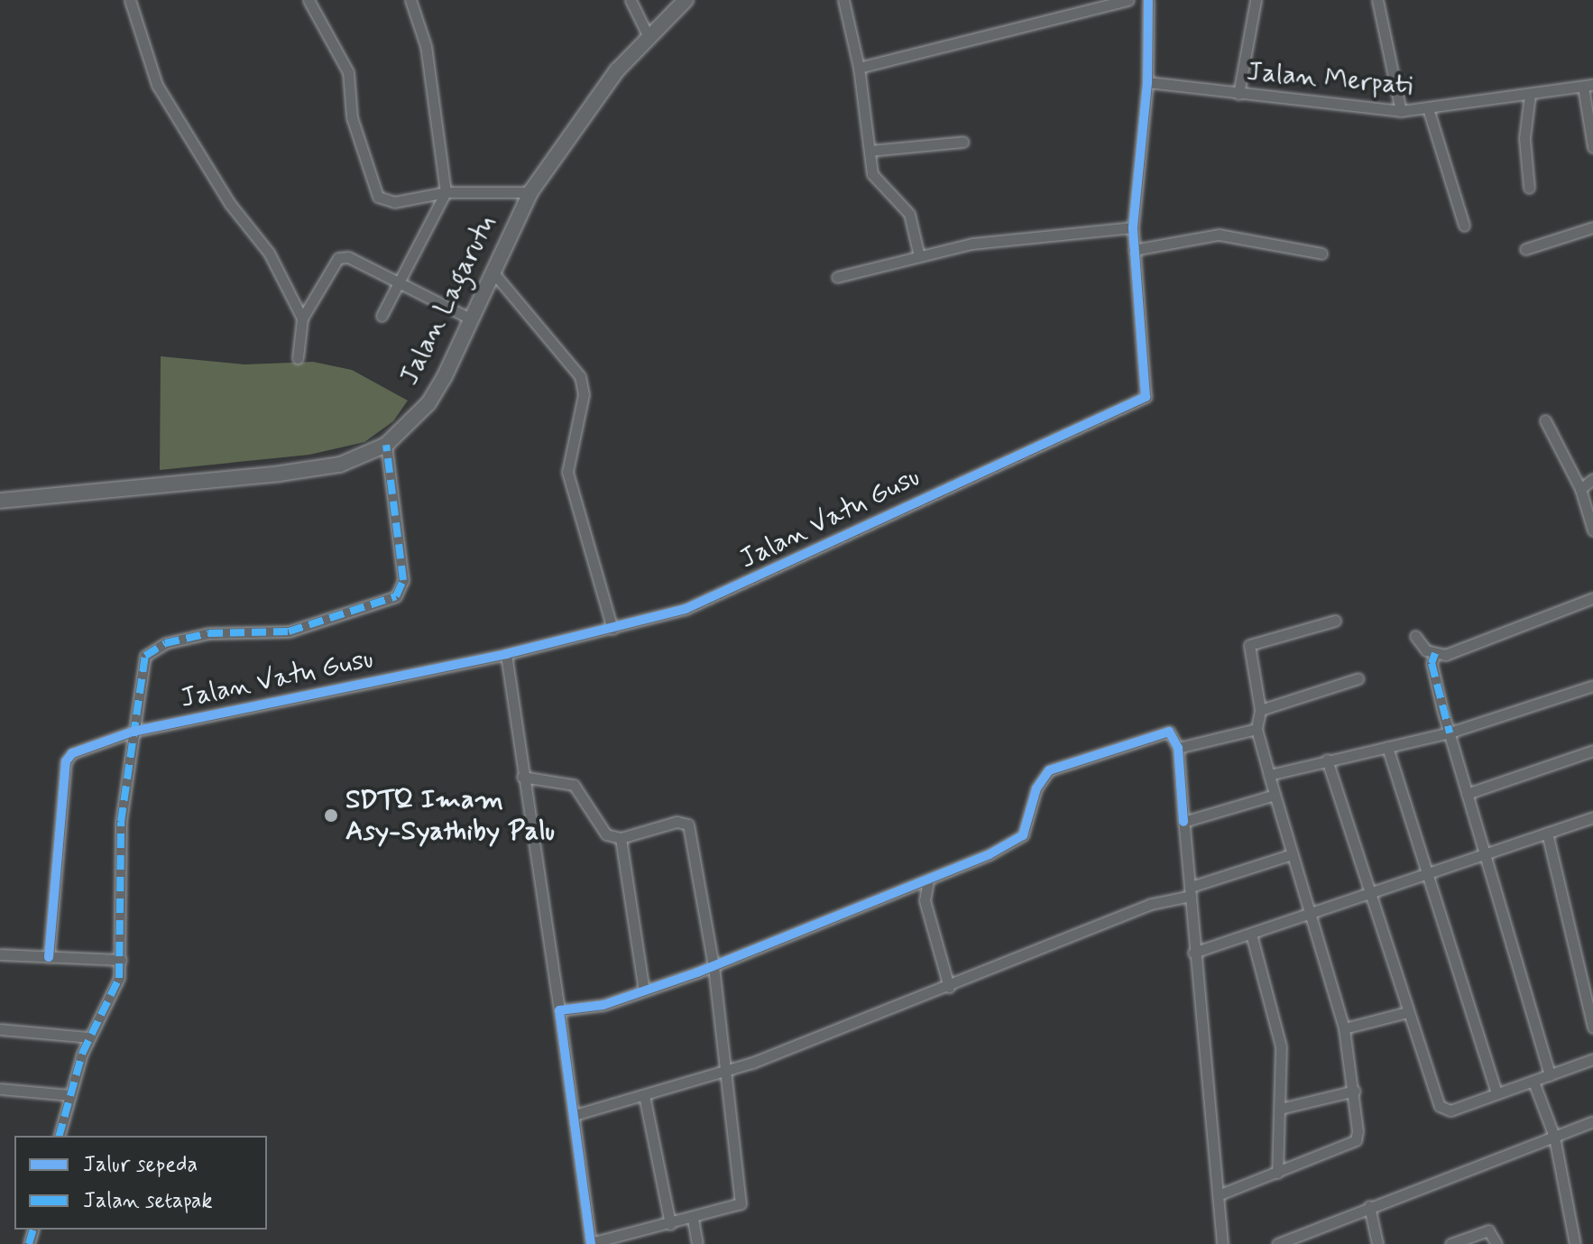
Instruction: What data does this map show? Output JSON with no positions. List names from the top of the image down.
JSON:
{
  "streets": {
    "street": ["Jalan Merpati", "Jalan Lagarutu", "Jalan Vatu Gusu"]
  },
  "crossings": [
    ["Jalan Merpati", "Jalan Vatu Gusu"]
  ],
  "places": ["SDTQ Imam Asy-Syathiby Palu"],
  "legend": ["Jalur sepeda", "Jalan setapak"]
}
